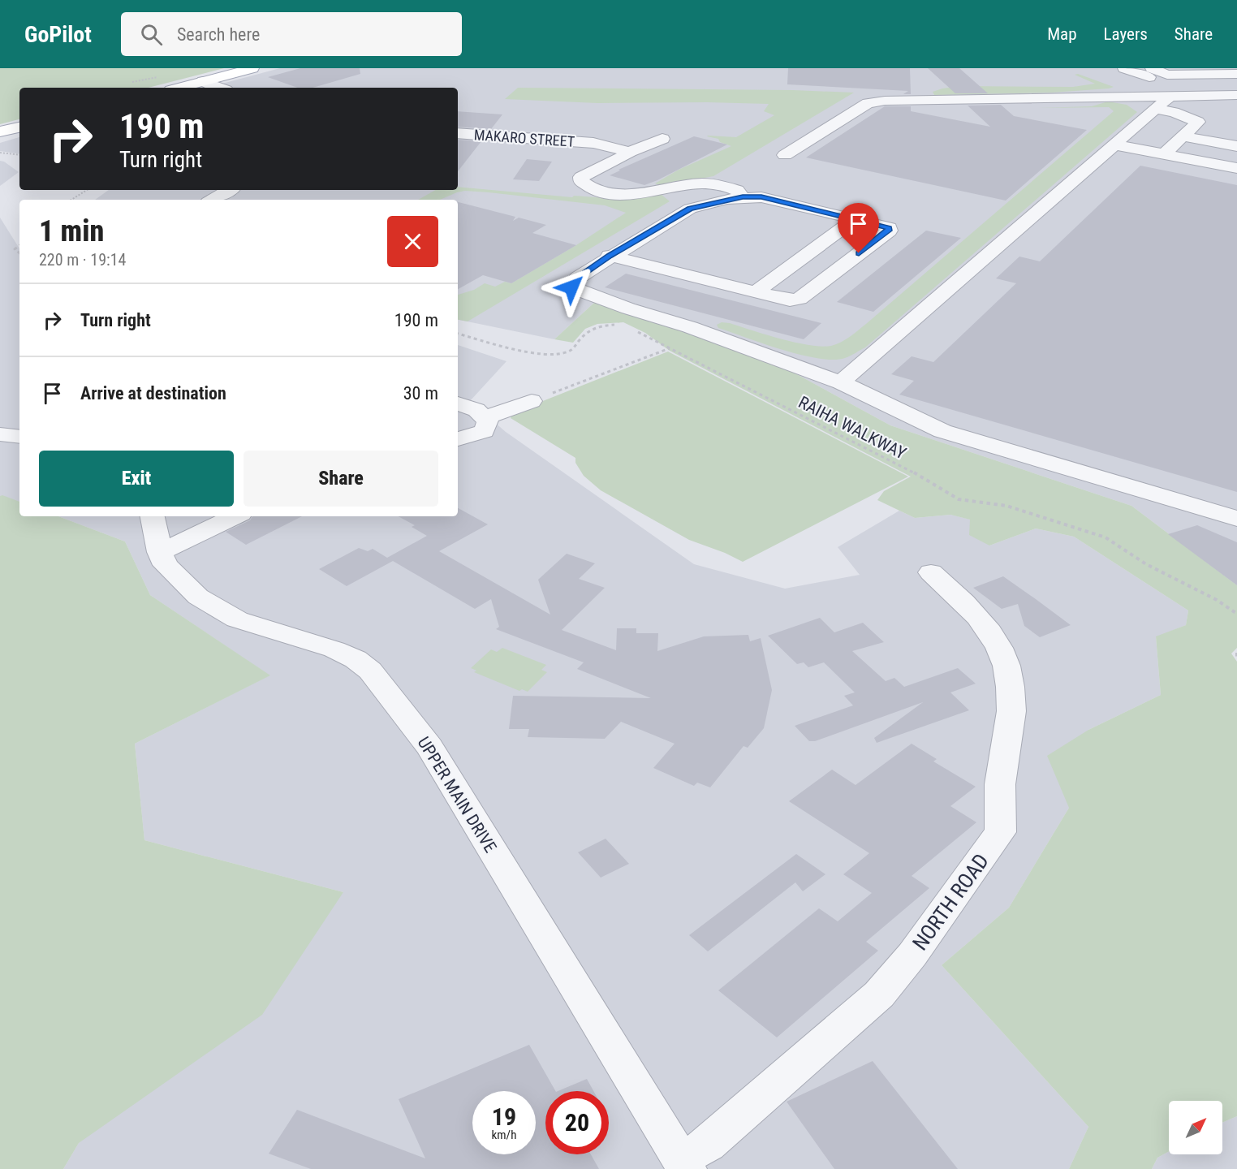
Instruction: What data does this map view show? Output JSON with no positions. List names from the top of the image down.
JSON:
{
  "streets": {
    "street": ["MAKARO STREET", "UPPER MAIN DRIVE", "NORTH ROAD"],
    "path": ["RAIHA WALKWAY"]
  },
  "crossings": [
    ["UPPER MAIN DRIVE", "NORTH ROAD"]
  ],
  "north": "top right",
  "page": {
    "header": "GoPilot",
    "search": "Search here",
    "nav": ["Map", "Layers", "Share"],
    "turn": ["190 m", "Turn right"],
    "heading": ["1 min", "220 m · 19:14"],
    "list": [
      {
        "name": "Turn right",
        "value": "190 m"
      },
      {
        "name": "Arrive at destination",
        "value": "30 m"
      }
    ],
    "buttons": ["Exit", "Share"],
    "speed": "19 km/h",
    "limit": "20"
  }
}
